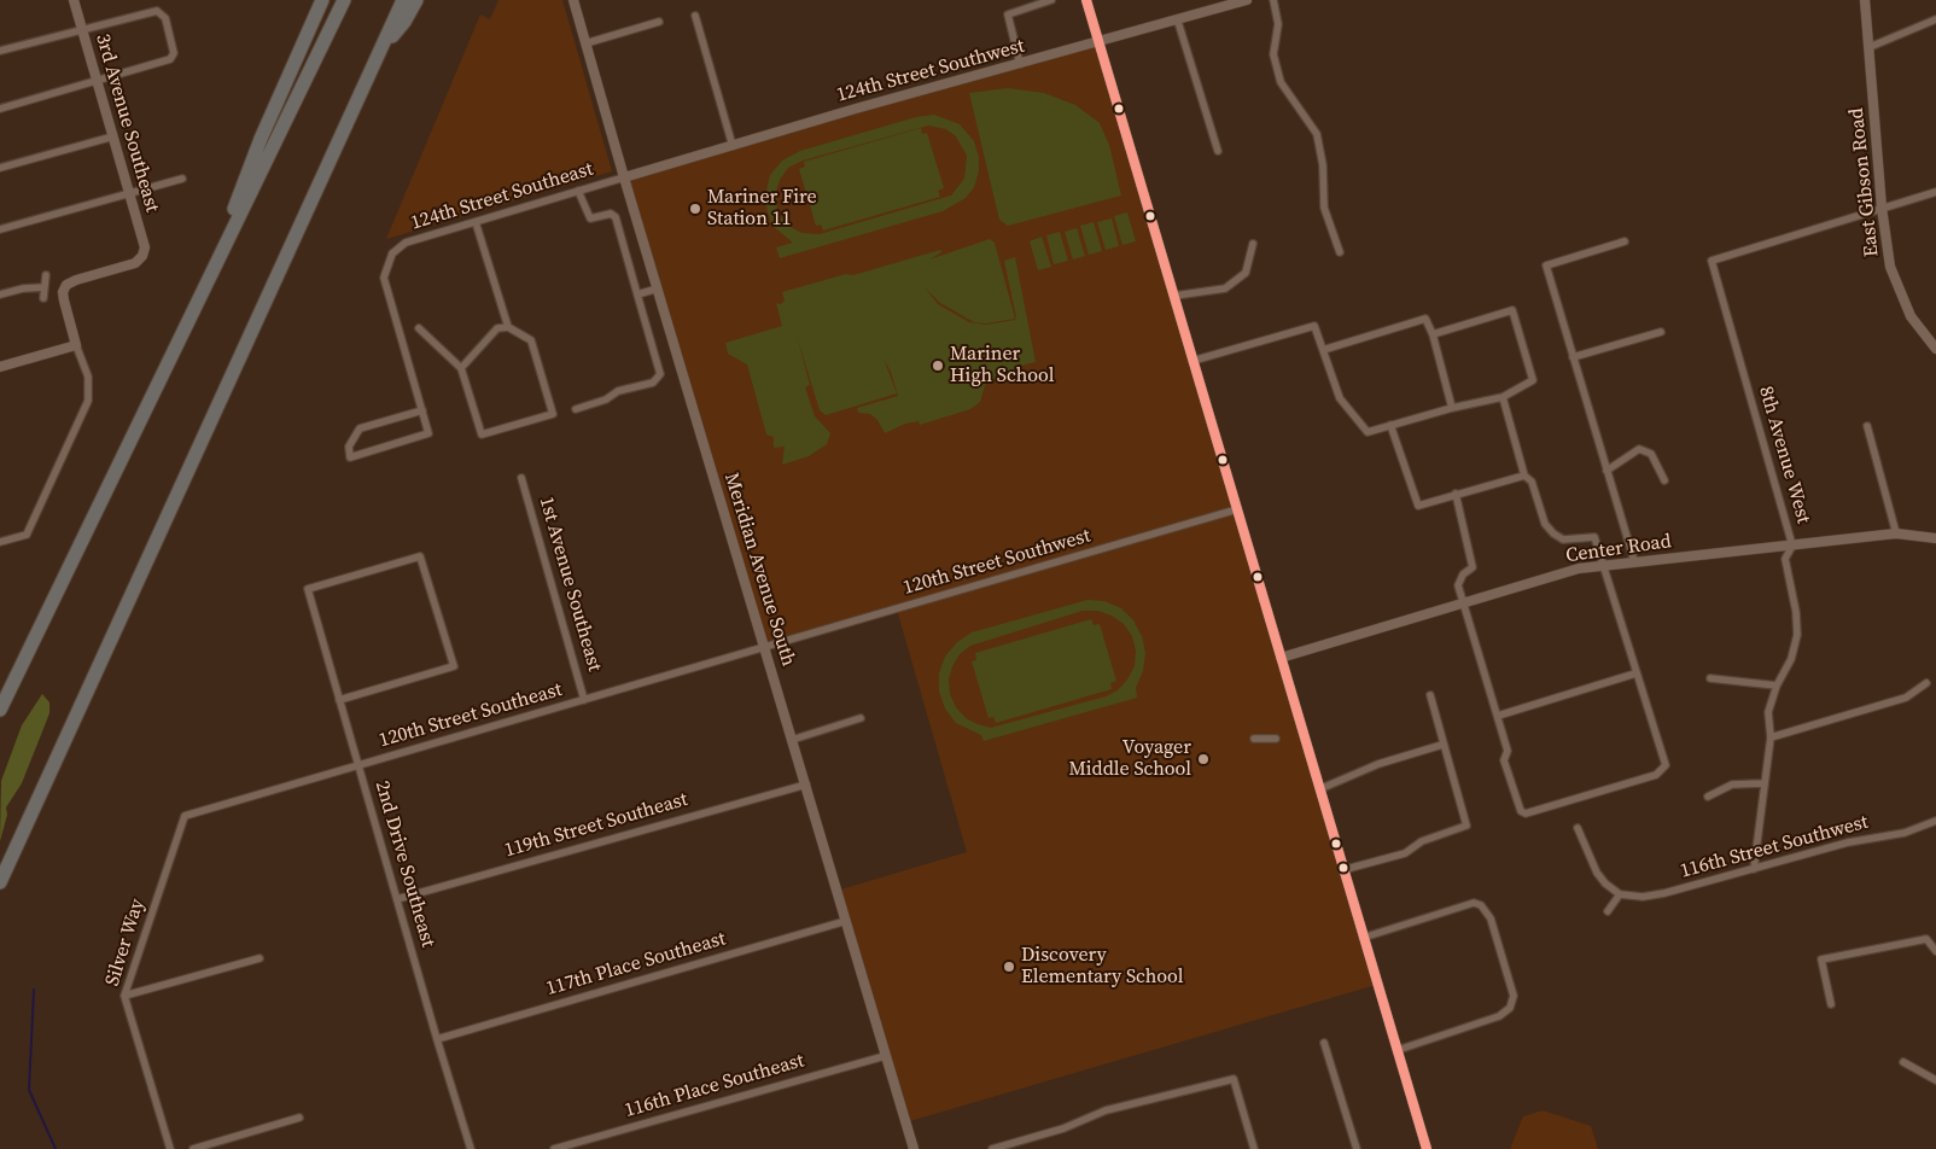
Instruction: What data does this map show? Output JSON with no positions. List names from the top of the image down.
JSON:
{
  "streets": {
    "street": [
      "124th Street Southwest",
      "3rd Avenue Southeast",
      "East Gibson Road",
      "124th Street Southeast",
      "8th Avenue West",
      "Center Road",
      "120th Street Southwest",
      "Meridian Avenue South",
      "1st Avenue Southeast",
      "120th Street Southeast",
      "119th Street Southeast",
      "116th Street Southwest",
      "2nd Drive Southeast",
      "Silver Way",
      "117th Place Southeast",
      "116th Place Southeast"
    ]
  },
  "crossings": [
    ["124th Street Southwest", "124th Street Southeast"],
    ["124th Street Southwest", "Meridian Avenue South"],
    ["East Gibson Road", "8th Avenue West"],
    ["124th Street Southeast", "Meridian Avenue South"],
    ["8th Avenue West", "Center Road"],
    ["8th Avenue West", "116th Street Southwest"],
    ["120th Street Southwest", "Meridian Avenue South"],
    ["120th Street Southwest", "120th Street Southeast"],
    ["Meridian Avenue South", "120th Street Southeast"],
    ["Meridian Avenue South", "119th Street Southeast"],
    ["Meridian Avenue South", "117th Place Southeast"],
    ["Meridian Avenue South", "116th Place Southeast"],
    ["1st Avenue Southeast", "120th Street Southeast"],
    ["120th Street Southeast", "2nd Drive Southeast"],
    ["120th Street Southeast", "Silver Way"],
    ["119th Street Southeast", "2nd Drive Southeast"],
    ["2nd Drive Southeast", "117th Place Southeast"]
  ],
  "places": [
    "Mariner Fire Station 11",
    "Mariner High School",
    "Voyager Middle School",
    "Discovery Elementary School"
  ]
}
